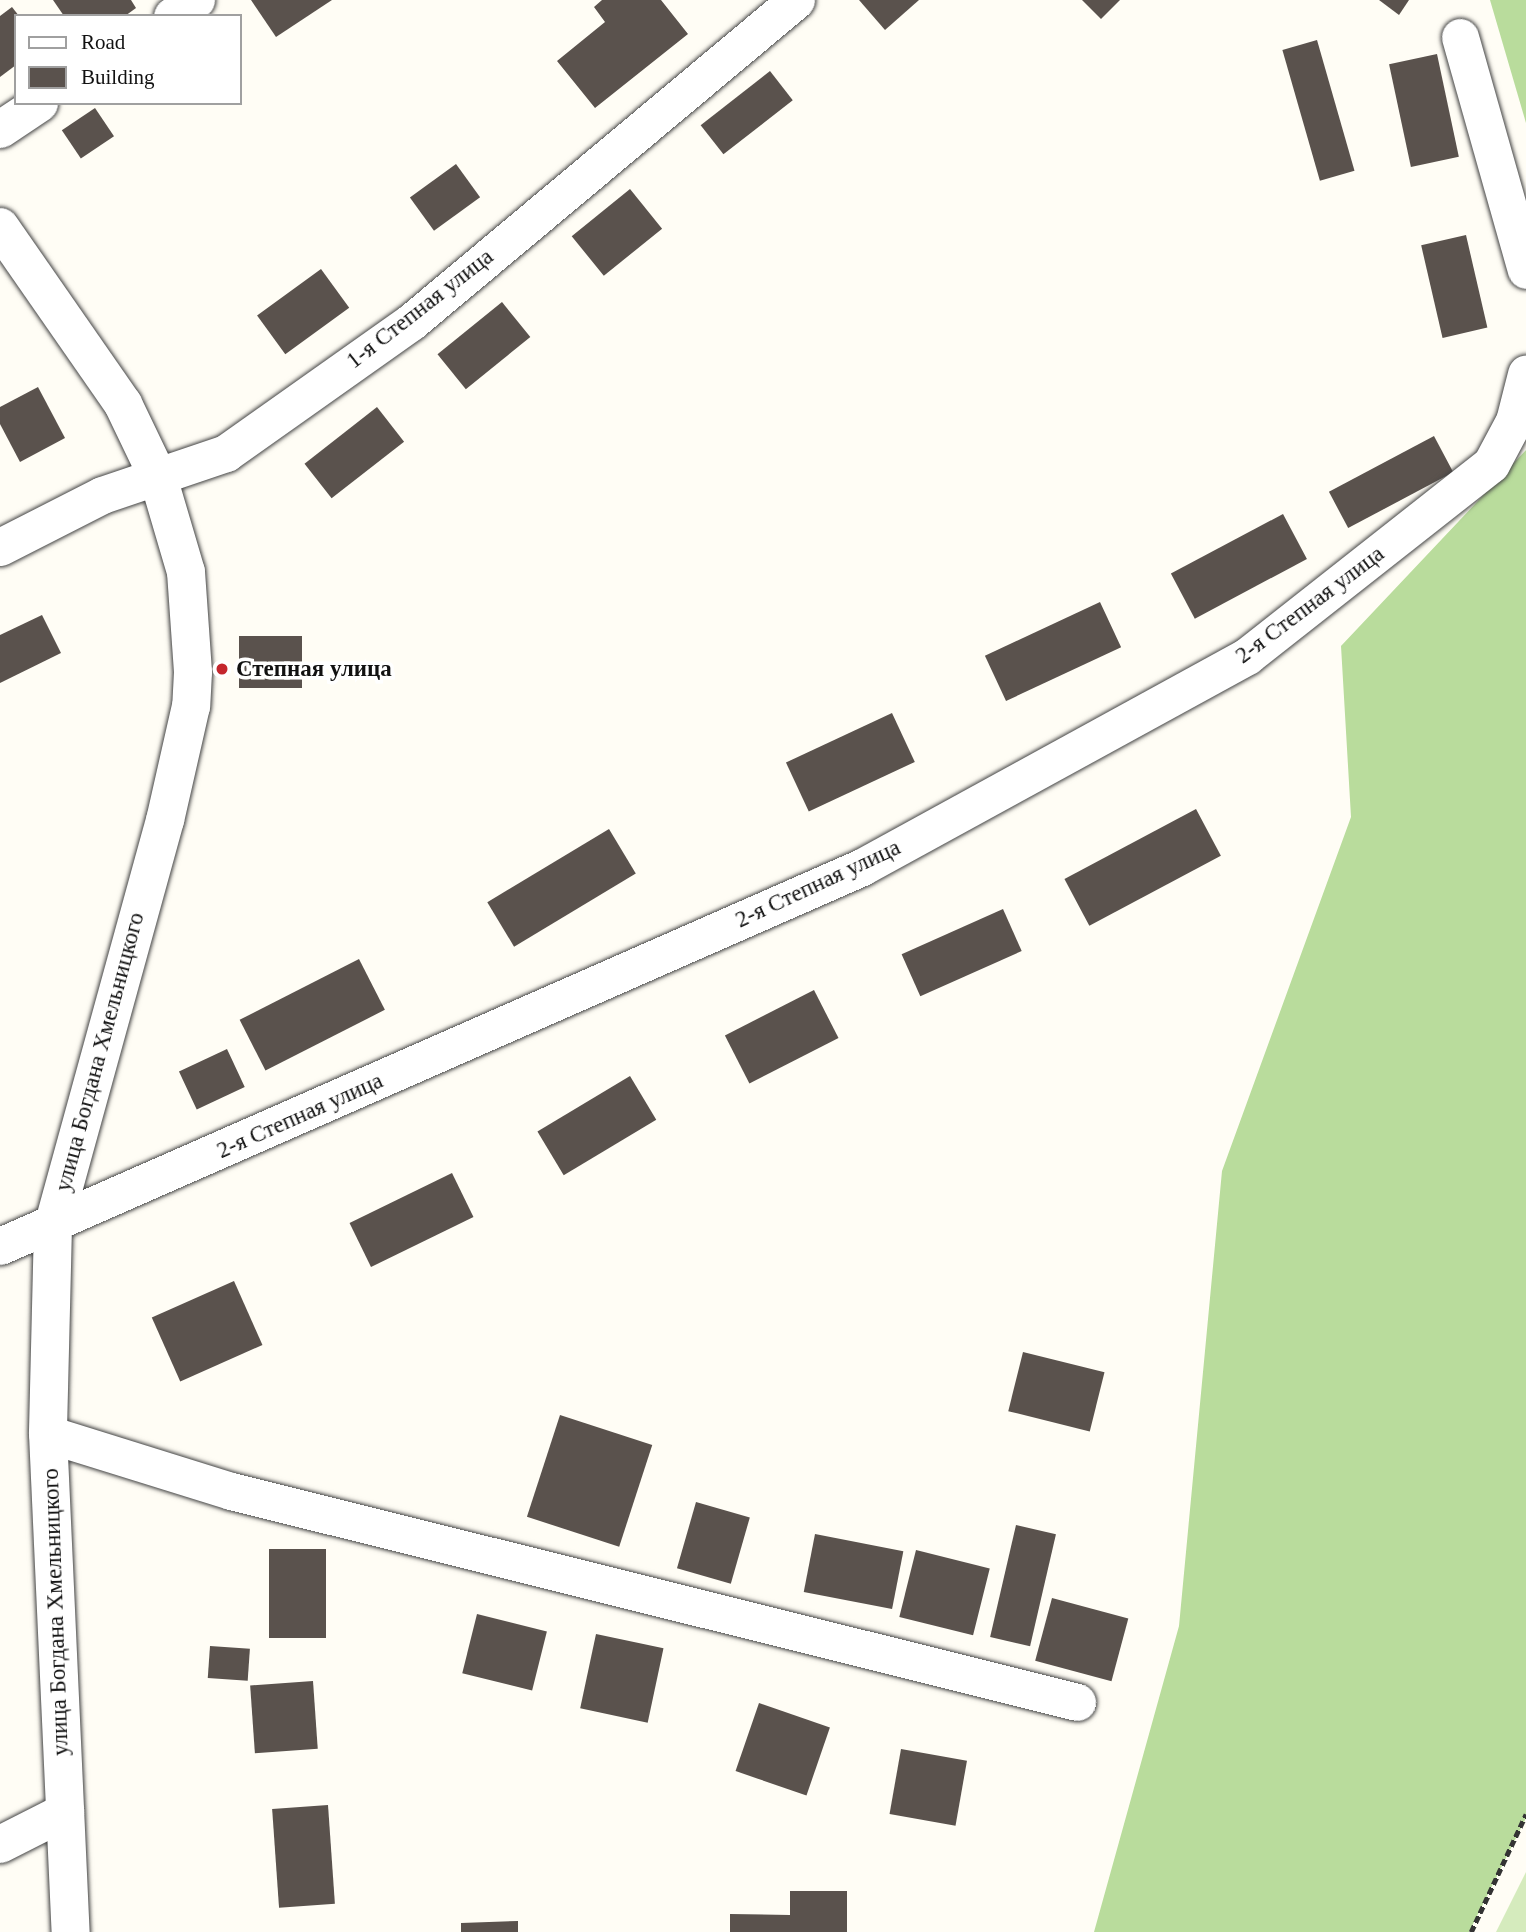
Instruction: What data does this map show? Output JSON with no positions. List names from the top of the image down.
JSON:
{
  "streets": {
    "street": ["1-я Степная улица", "2-я Степная улица", "улица Богдана Хмельницкого"]
  },
  "crossings": [
    ["1-я Степная улица", "улица Богдана Хмельницкого"],
    ["2-я Степная улица", "улица Богдана Хмельницкого"]
  ],
  "places": ["Степная улица"],
  "legend": ["Road", "Building"]
}
